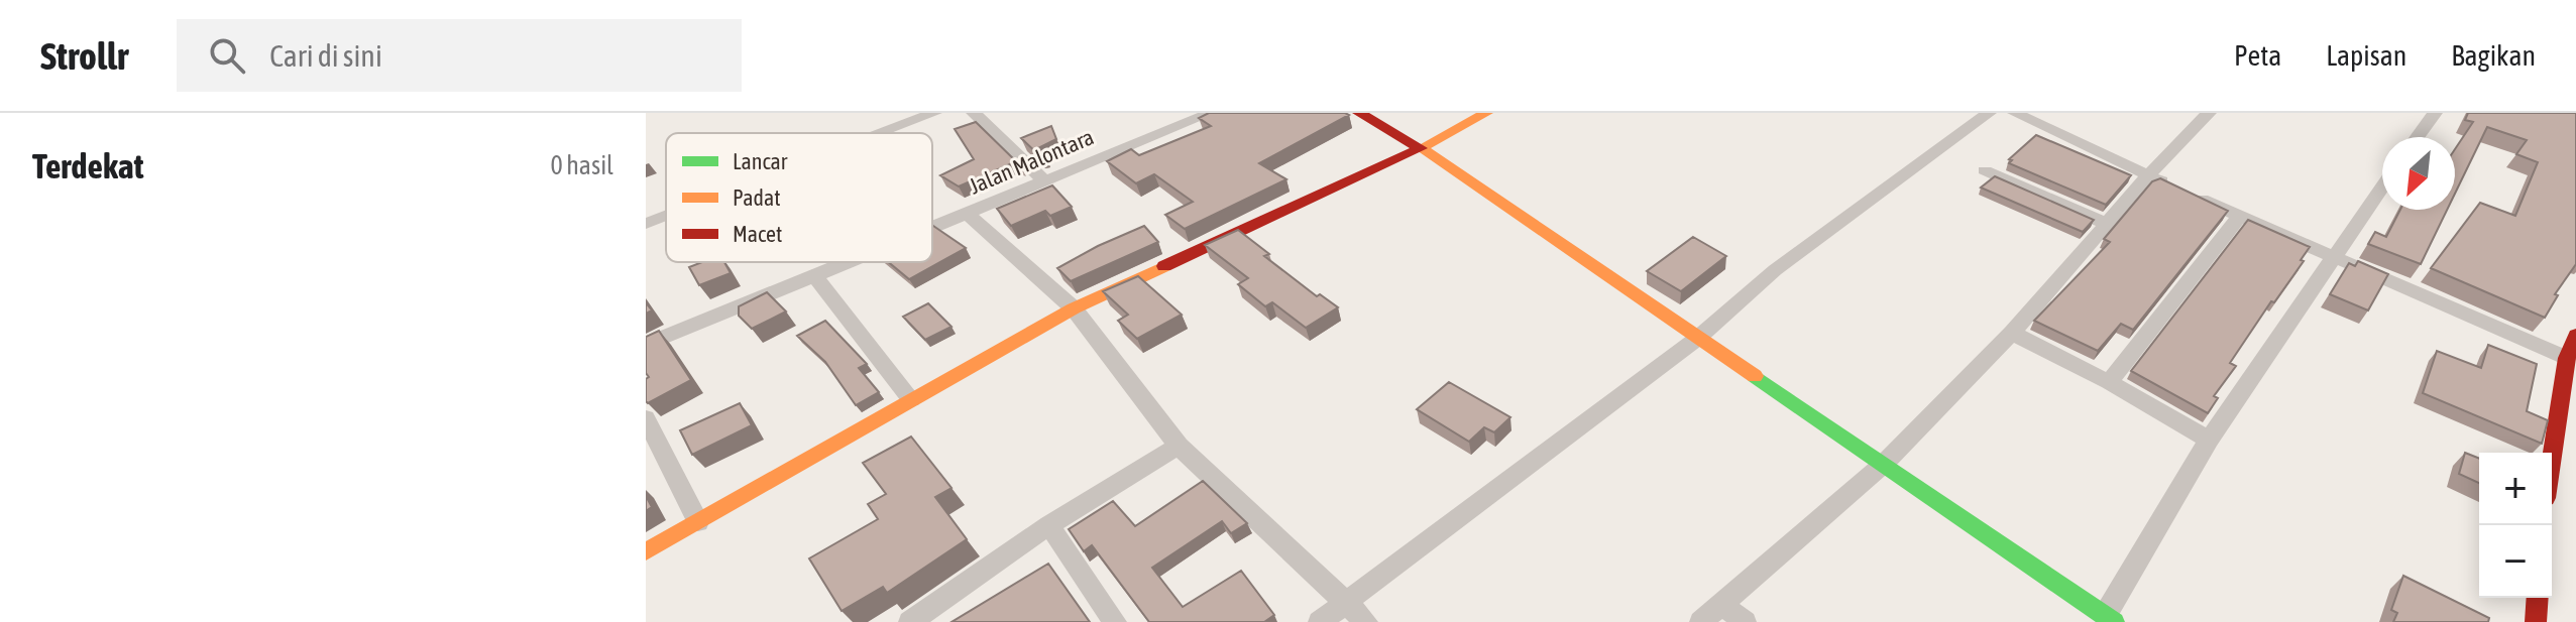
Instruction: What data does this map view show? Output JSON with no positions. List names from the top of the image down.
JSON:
{
  "streets": {
    "street": ["Jalan Malontara"]
  },
  "legend": ["Lancar", "Padat", "Macet"],
  "north": "bottom left",
  "page": {
    "header": "Strollr",
    "search": "Cari di sini",
    "nav": ["Peta", "Lapisan", "Bagikan"],
    "heading": ["Terdekat", "0 hasil"],
    "map_buttons": ["+", "−"]
  }
}
